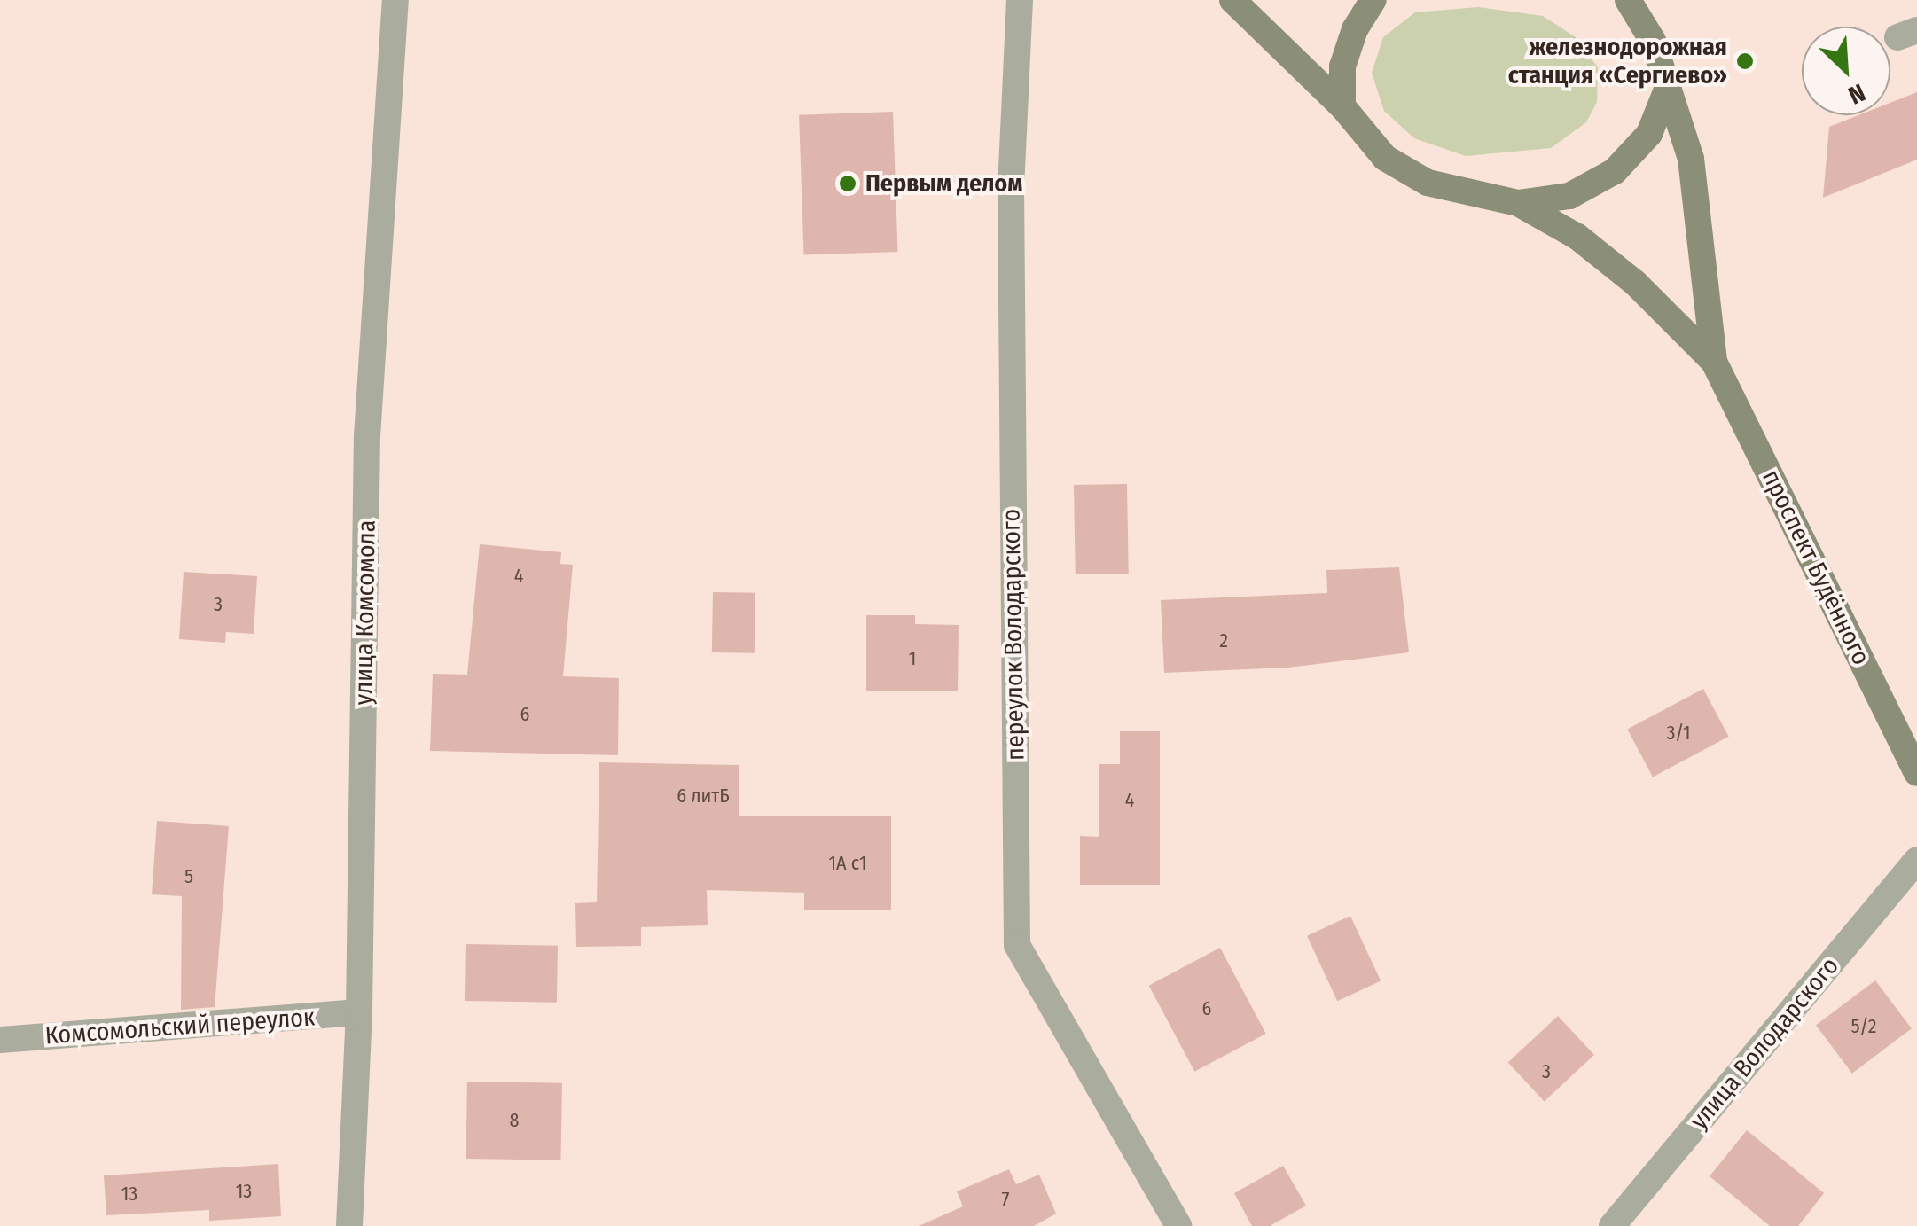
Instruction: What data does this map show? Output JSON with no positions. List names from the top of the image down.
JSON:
{
  "streets": {
    "street": [
      "проспект Будённого",
      "улица Комсомола",
      "переулок Володарского",
      "Комсомольский переулок",
      "улица Володарского"
    ]
  },
  "crossings": [
    ["улица Комсомола", "Комсомольский переулок"]
  ],
  "places": ["железнодорожная станция «Сергиево»", "Первым делом"],
  "house_numbers": [
    "4",
    "3",
    "2",
    "1",
    "6",
    "3/1",
    "6 литБ",
    "4",
    "1А с1",
    "5",
    "6",
    "5/2",
    "3",
    "8",
    "13",
    "13",
    "7"
  ],
  "north": "bottom right"
}
